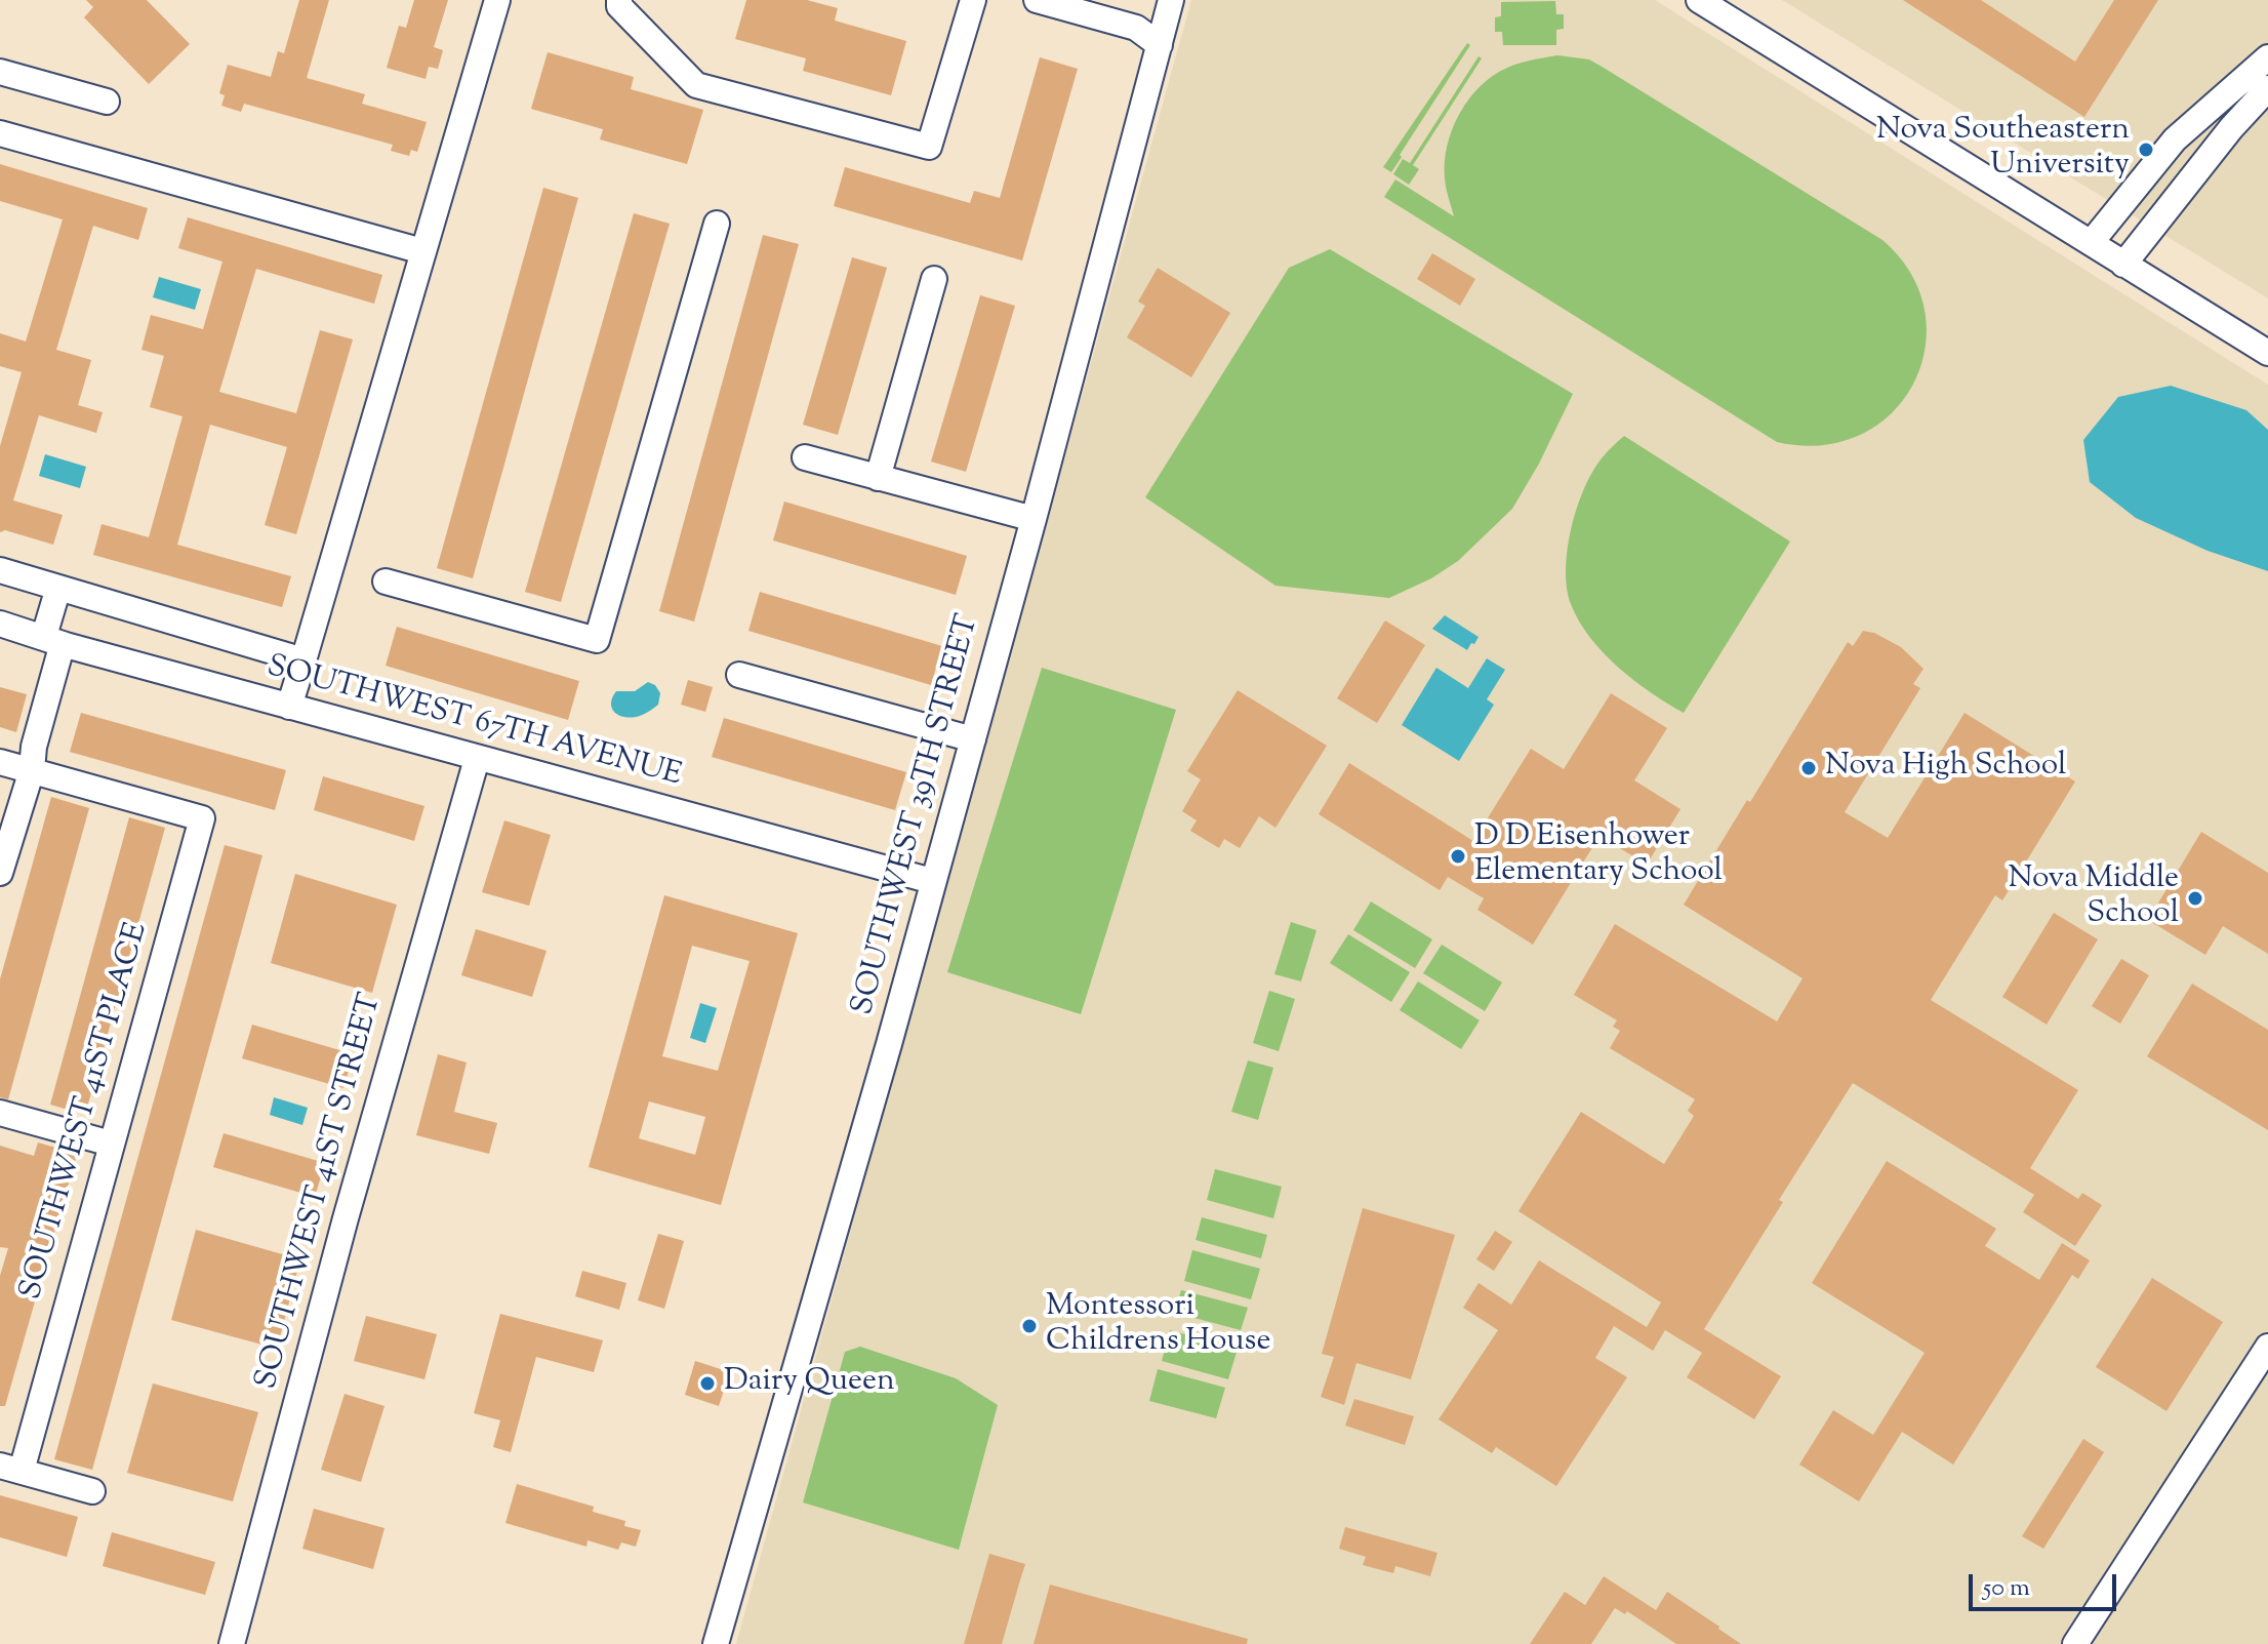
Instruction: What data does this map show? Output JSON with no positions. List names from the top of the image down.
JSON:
{
  "streets": {
    "street": [
      "SOUTHWEST 67TH AVENUE",
      "SOUTHWEST 39TH STREET",
      "SOUTHWEST 41ST PLACE",
      "SOUTHWEST 41ST STREET"
    ]
  },
  "crossings": [
    ["SOUTHWEST 67TH AVENUE", "SOUTHWEST 39TH STREET"],
    ["SOUTHWEST 67TH AVENUE", "SOUTHWEST 41ST STREET"]
  ],
  "places": [
    "Nova Southeastern University",
    "Nova High School",
    "D D Eisenhower Elementary School",
    "Nova Middle School",
    "Montessori Childrens House",
    "Dairy Queen"
  ],
  "scale_bar": "50 m"
}
